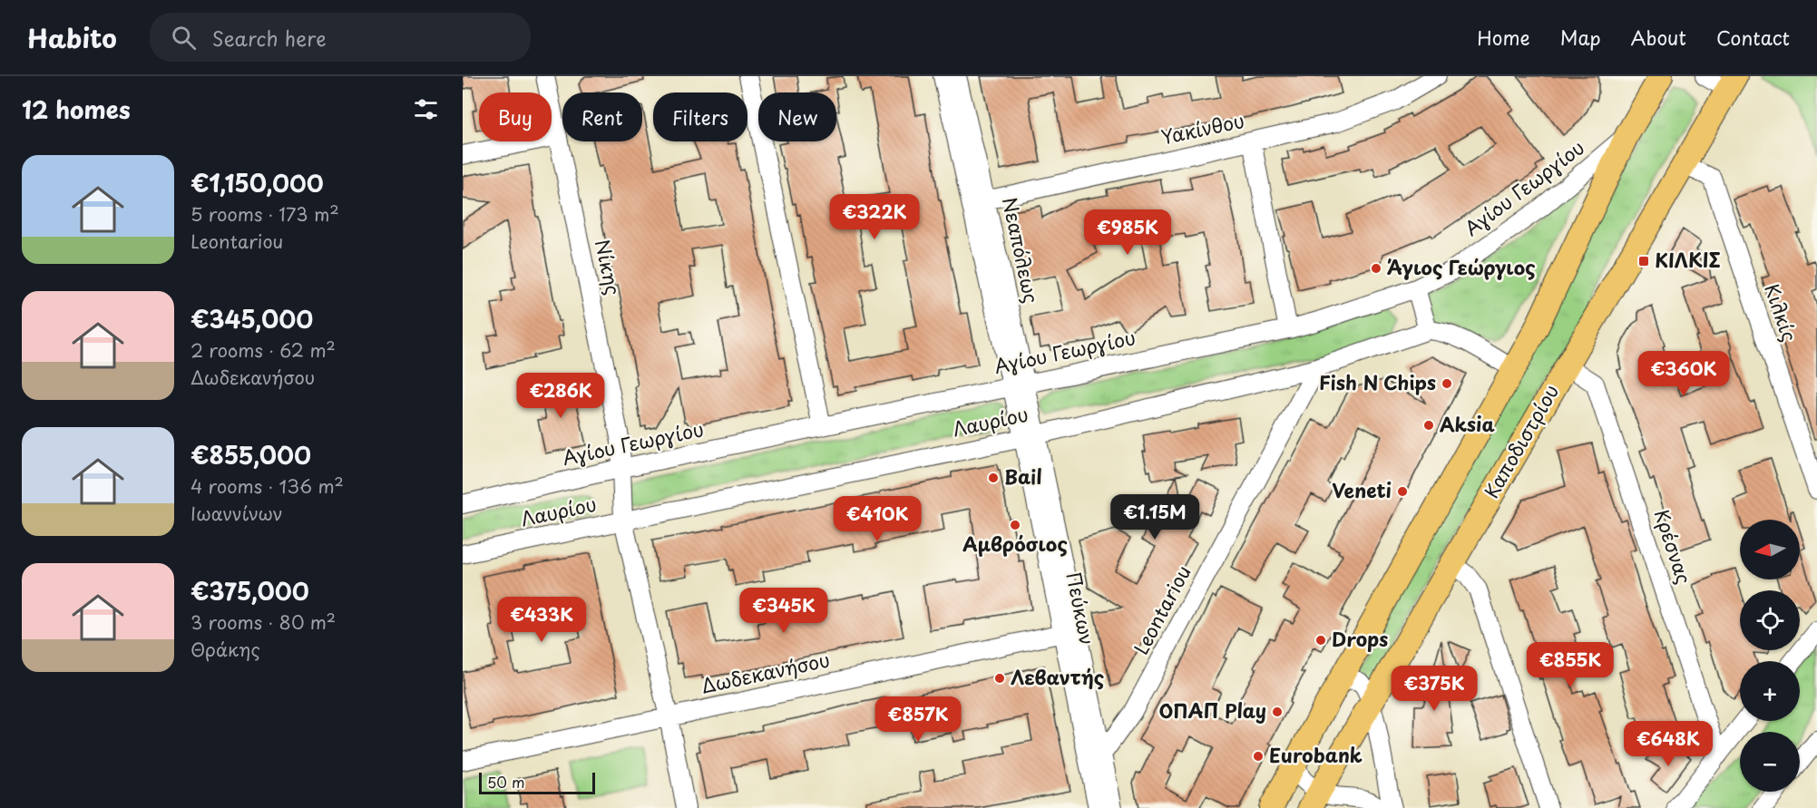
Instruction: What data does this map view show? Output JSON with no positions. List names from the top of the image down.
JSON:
{
  "streets": {
    "main road": ["Καποδιστρίου"],
    "street": [
      "Υακίνθου",
      "Αγίου Γεωργίου",
      "Νεαπόλεως",
      "Νίκης",
      "Κιλκίς",
      "Λαυρίου",
      "Κρέσνας",
      "Πεύκων",
      "Leontariou",
      "Δωδεκανήσου"
    ]
  },
  "crossings": [
    ["Υακίνθου", "Νεαπόλεως"],
    ["Αγίου Γεωργίου", "Νεαπόλεως"],
    ["Αγίου Γεωργίου", "Νίκης"],
    ["Αγίου Γεωργίου", "Πεύκων"],
    ["Νεαπόλεως", "Πεύκων"],
    ["Νίκης", "Λαυρίου"],
    ["Νίκης", "Δωδεκανήσου"],
    ["Κιλκίς", "Καποδιστρίου"],
    ["Λαυρίου", "Πεύκων"],
    ["Λαυρίου", "Leontariou"],
    ["Καποδιστρίου", "Κρέσνας"],
    ["Πεύκων", "Leontariou"],
    ["Πεύκων", "Δωδεκανήσου"]
  ],
  "places": {
    "transit": ["ΚΙΛΚΙΣ"],
    "other": [
      "Άγιος Γεώργιος",
      "Fish N Chips",
      "Aksia",
      "Bail",
      "Veneti",
      "Αμβρόσιος",
      "Drops",
      "Λεβαντής",
      "ΟΠΑΠ Play",
      "Eurobank"
    ]
  },
  "scale_bar": "50 m",
  "north": "left",
  "page": {
    "header": "Habito",
    "search": "Search here",
    "nav": [
      "Home",
      "Map",
      "About",
      "Contact"
    ],
    "heading": "12 homes",
    "chip": [
      "Buy",
      "Rent",
      "Filters",
      "New"
    ],
    "list": [
      {
        "name": "€1,150,000",
        "note": "5 rooms · 173 m² · Leontariou"
      },
      {
        "name": "€345,000",
        "note": "2 rooms · 62 m² · Δωδεκανήσου"
      },
      {
        "name": "€855,000",
        "note": "4 rooms · 136 m² · Ιωαννίνων"
      },
      {
        "name": "€375,000",
        "note": "3 rooms · 80 m² · Θράκης"
      }
    ],
    "price": [
      "€322K",
      "€985K",
      "€360K",
      "€286K",
      "€1.15M",
      "€410K",
      "€345K",
      "€433K",
      "€855K",
      "€375K",
      "€857K",
      "€648K"
    ],
    "map_buttons": ["+", "−"],
    "scale": "50 m"
  }
}
